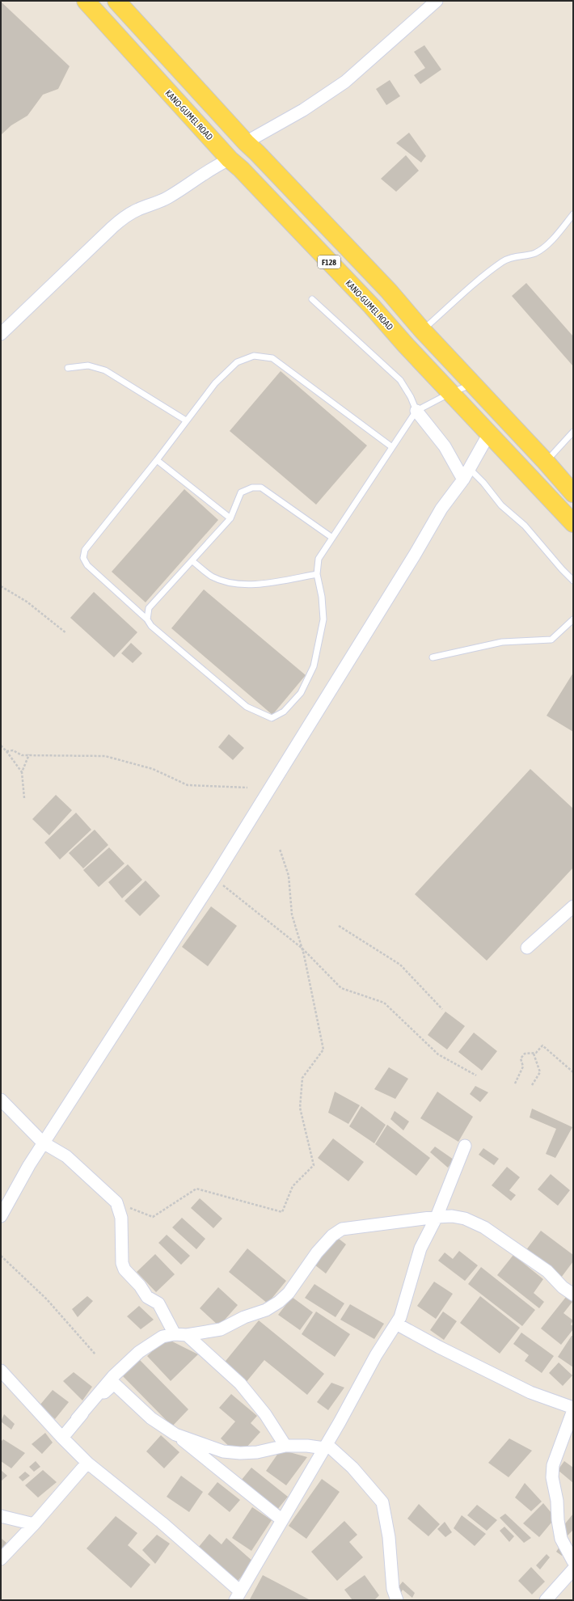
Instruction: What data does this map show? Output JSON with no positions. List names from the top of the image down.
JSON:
{
  "streets": {
    "main road": ["KANO-GUMEL ROAD", "F128"]
  }
}
